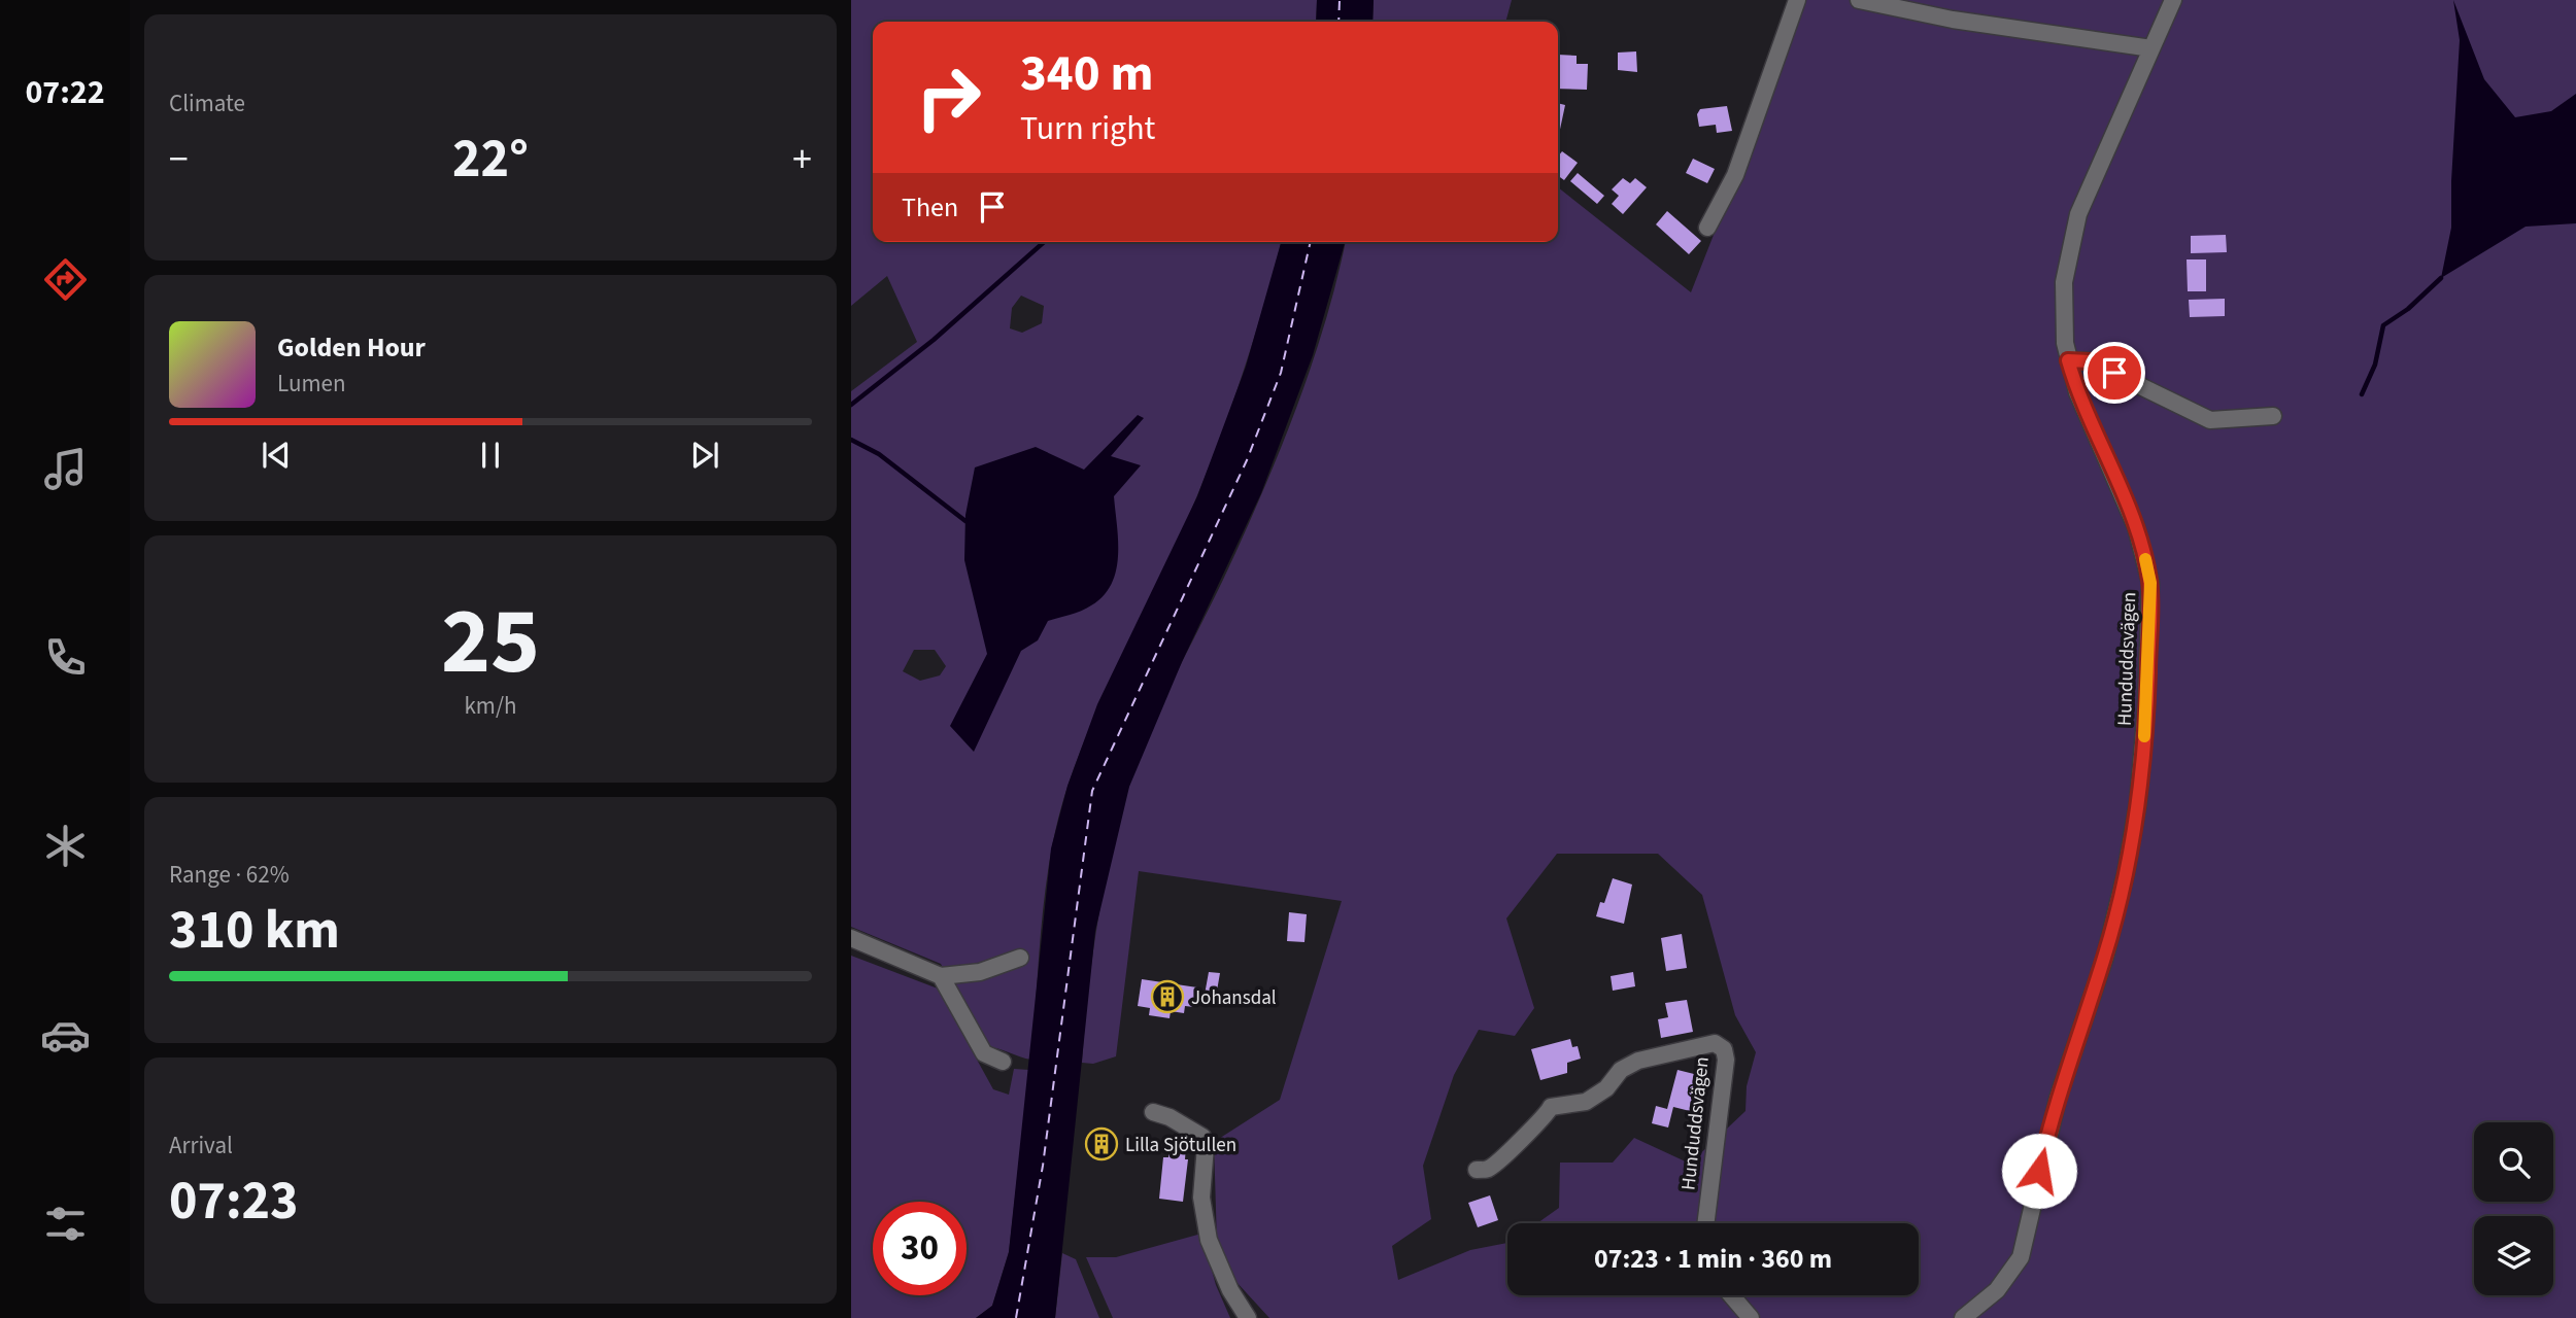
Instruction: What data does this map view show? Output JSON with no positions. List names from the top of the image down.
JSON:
{
  "streets": {
    "street": ["Hunduddsvägen"]
  },
  "places": {
    "building": ["Johansdal", "Lilla Sjötullen"]
  },
  "page": {
    "tabs": "07:22",
    "tile": [
      "Climate",
      ["25", "km/h"],
      ["Range · 62%", "310 km"],
      ["Arrival", "07:23"]
    ],
    "turn": ["340 m", "Turn right"],
    "heat": ["−", "22°", "+"],
    "then": "Then",
    "song": ["Golden Hour", "Lumen"],
    "limit": "30",
    "trip": "07:23 · 1 min · 360 m"
  }
}
